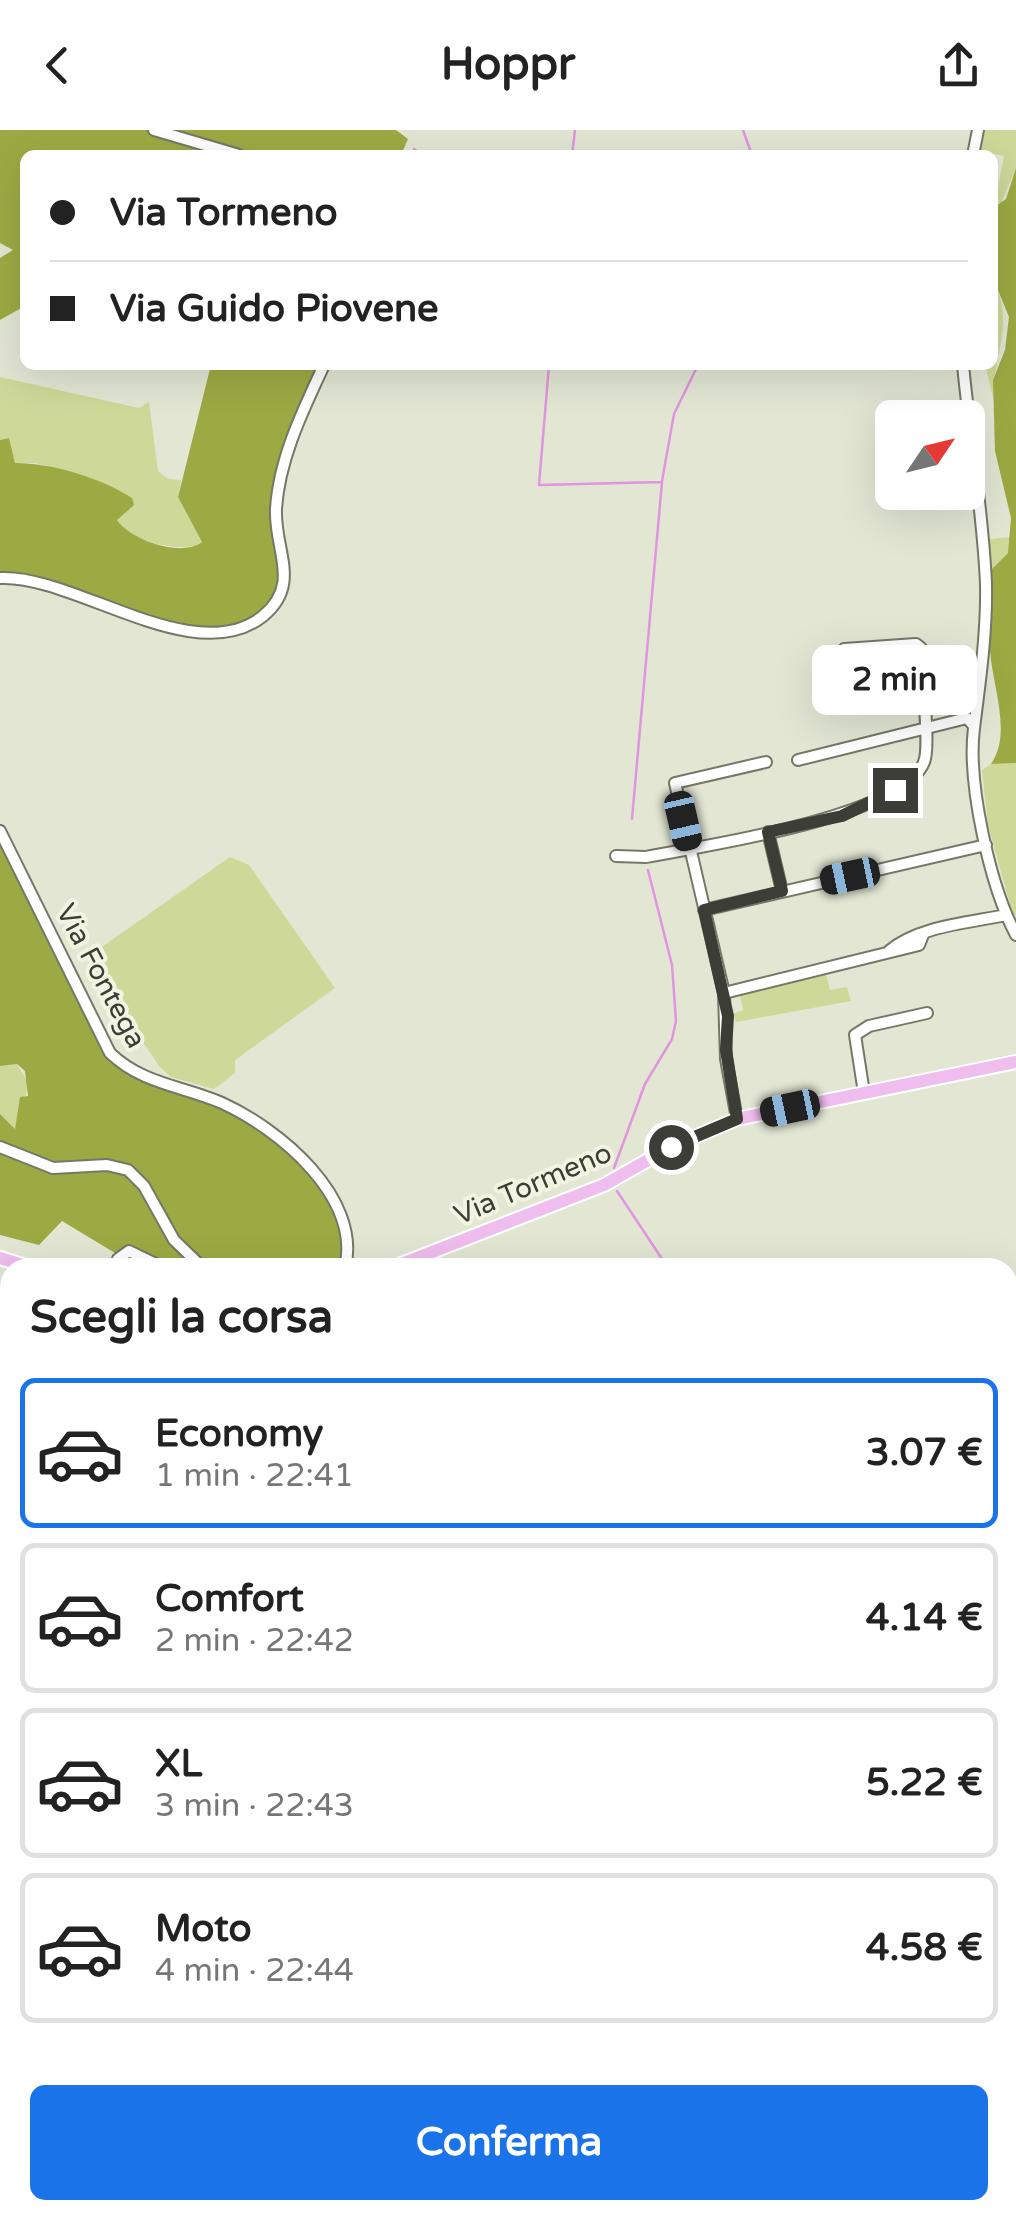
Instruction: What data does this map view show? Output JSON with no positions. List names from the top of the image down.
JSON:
{
  "streets": {
    "main road": ["Via Tormeno"],
    "street": ["Via Fontega"]
  },
  "north": "top right",
  "page": {
    "header": "Hoppr",
    "banner": ["Via Tormeno", "Via Guido Piovene"],
    "bubble": "2 min",
    "heading": "Scegli la corsa",
    "list": [
      {
        "name": "Economy",
        "note": "1 min · 22:41",
        "value": "3.07 €"
      },
      {
        "name": "Comfort",
        "note": "2 min · 22:42",
        "value": "4.14 €"
      },
      {
        "name": "XL",
        "note": "3 min · 22:43",
        "value": "5.22 €"
      },
      {
        "name": "Moto",
        "note": "4 min · 22:44",
        "value": "4.58 €"
      }
    ],
    "buttons": "Conferma"
  }
}
